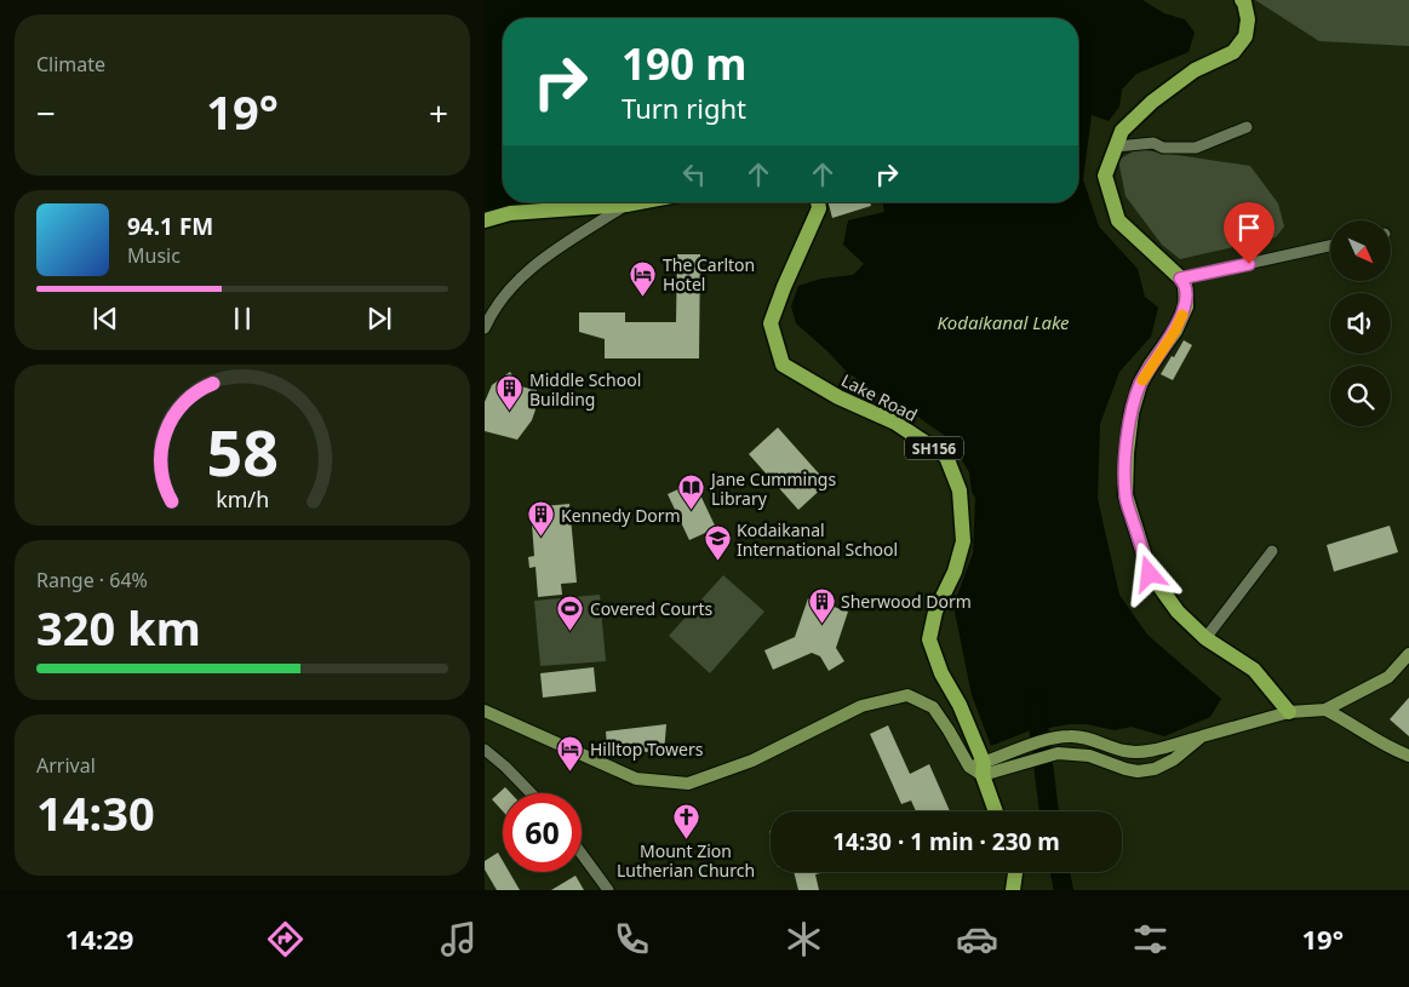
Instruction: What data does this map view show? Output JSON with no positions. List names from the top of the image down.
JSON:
{
  "streets": {
    "main road": ["Lake Road", "SH156"]
  },
  "crossings": [
    ["Lake Road", "SH156"]
  ],
  "water": ["Kodaikanal Lake"],
  "places": {
    "hotel": ["The Carlton Hotel", "Hilltop Towers"],
    "building": ["Middle School Building", "Kennedy Dorm", "Sherwood Dorm"],
    "library": ["Jane Cummings Library"],
    "school or university": ["Kodaikanal International School"],
    "sports": ["Covered Courts"],
    "church": ["Mount Zion Lutherian Church"]
  },
  "north": "bottom right",
  "page": {
    "tile": [
      "Climate",
      ["Range · 64%", "320 km"],
      ["Arrival", "14:30"]
    ],
    "turn": ["190 m", "Turn right"],
    "heat": ["−", "19°", "+"],
    "song": ["94.1 FM", "Music"],
    "limit": "60",
    "trip": "14:30 · 1 min · 230 m",
    "tabs": ["14:29", "19°"],
    "gauge": ["58", "km/h"]
  }
}
